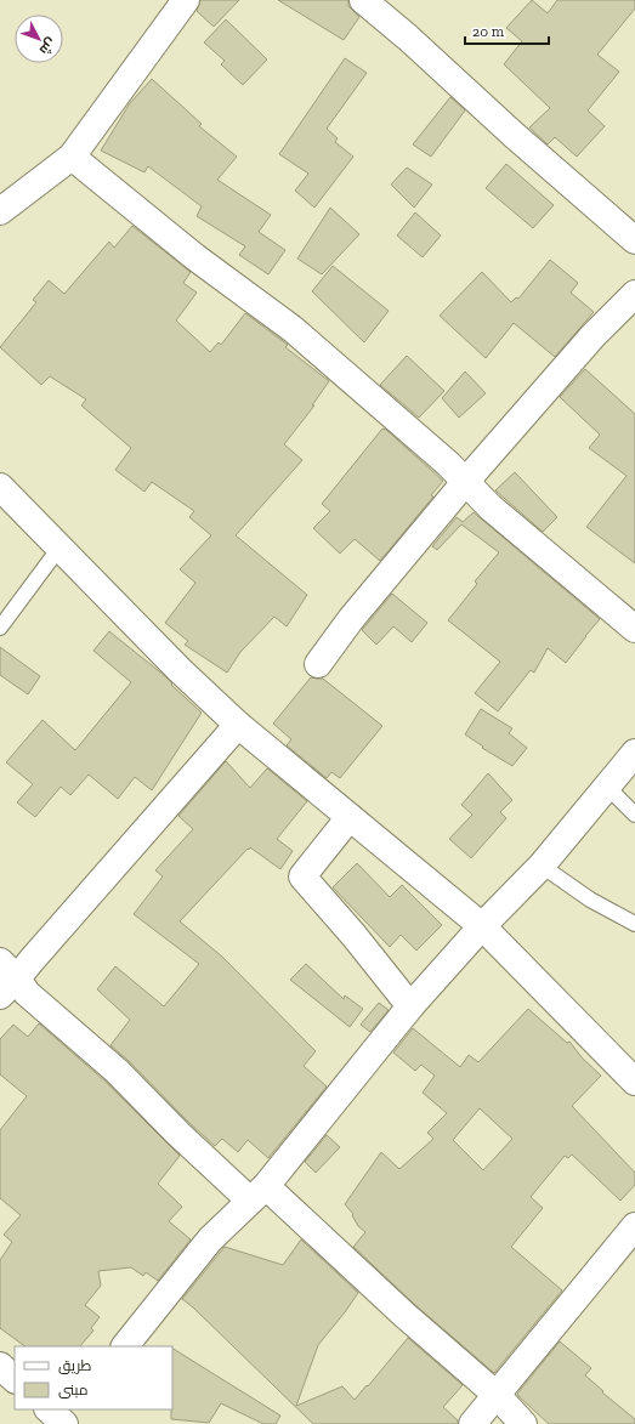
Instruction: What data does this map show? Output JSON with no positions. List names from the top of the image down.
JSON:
{
  "legend": ["طريق", "مبنى"],
  "scale_bar": "20 m",
  "north": "bottom right"
}
